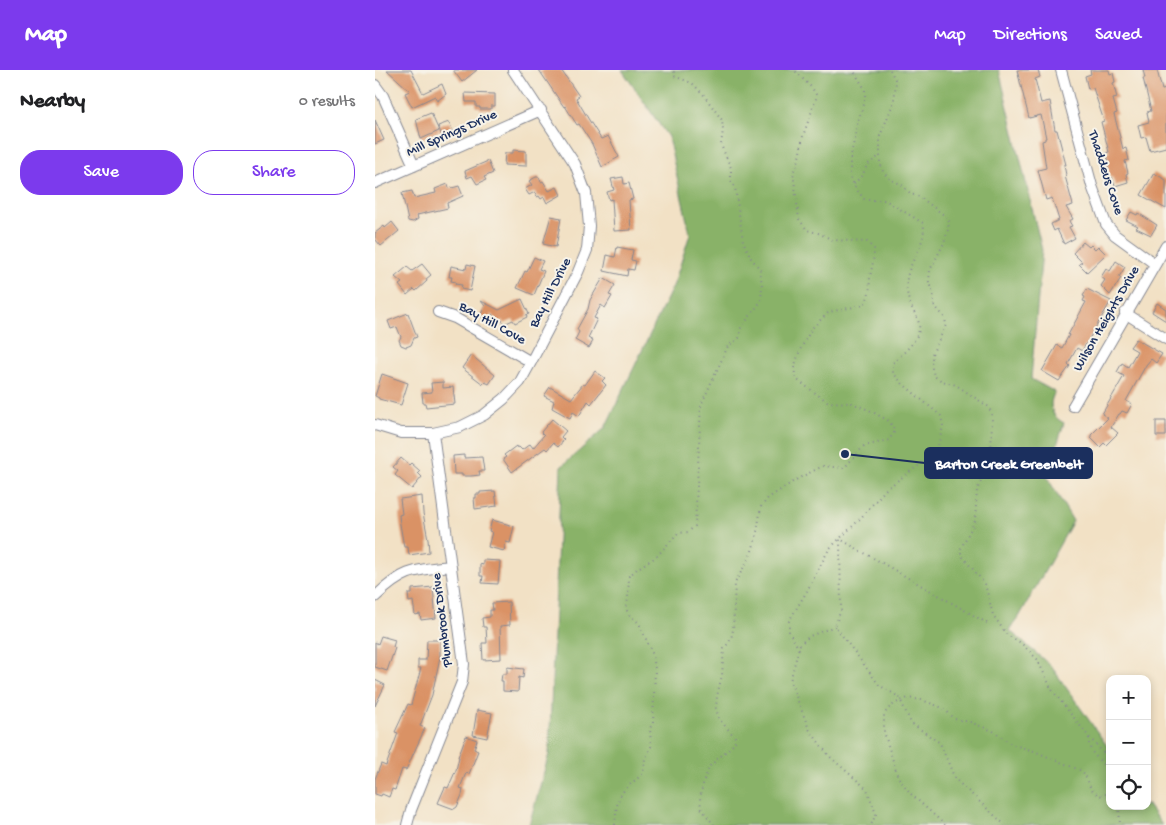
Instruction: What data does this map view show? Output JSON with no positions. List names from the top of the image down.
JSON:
{
  "streets": {
    "street": [
      "Mill Springs Drive",
      "Thaddeus Cove",
      "Bay Hill Drive",
      "Wilson Heights Drive",
      "Bay Hill Cove",
      "Plumbrook Drive"
    ]
  },
  "crossings": [
    ["Mill Springs Drive", "Bay Hill Drive"],
    ["Thaddeus Cove", "Wilson Heights Drive"],
    ["Bay Hill Drive", "Bay Hill Cove"],
    ["Bay Hill Drive", "Plumbrook Drive"]
  ],
  "places": ["Barton Creek Greenbelt"],
  "page": {
    "header": "Map",
    "nav": ["Map", "Directions", "Saved"],
    "heading": ["Nearby", "0 results"],
    "buttons": ["Save", "Share"],
    "map_buttons": ["+", "−"]
  }
}
